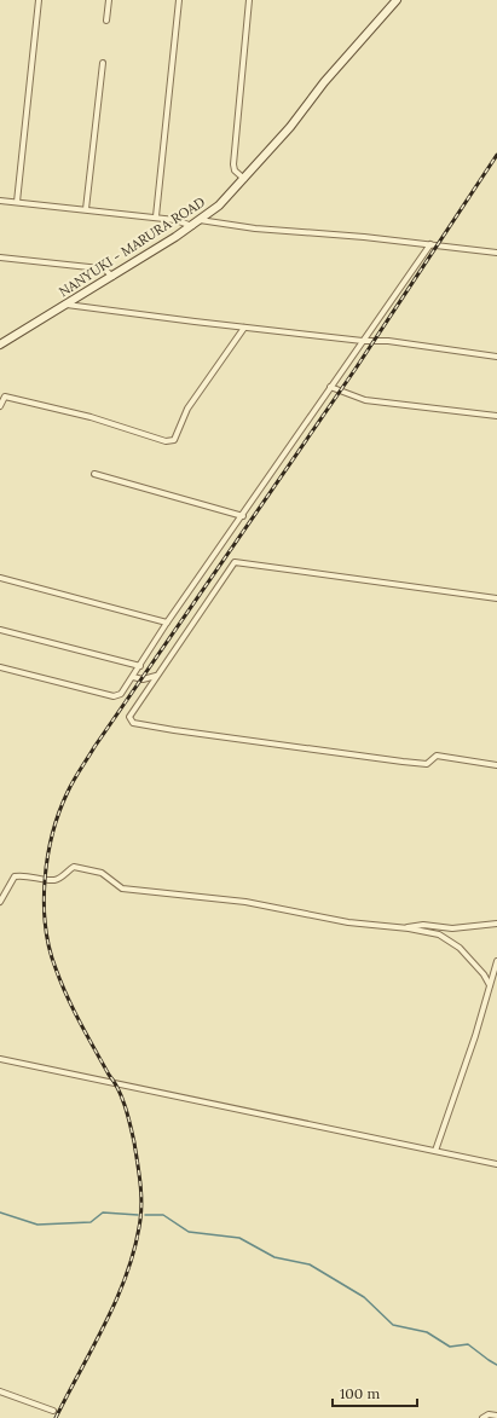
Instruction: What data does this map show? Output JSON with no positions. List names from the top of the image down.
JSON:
{
  "streets": {
    "street": ["NANYUKI - MARURA ROAD"]
  },
  "scale_bar": "100 m"
}
